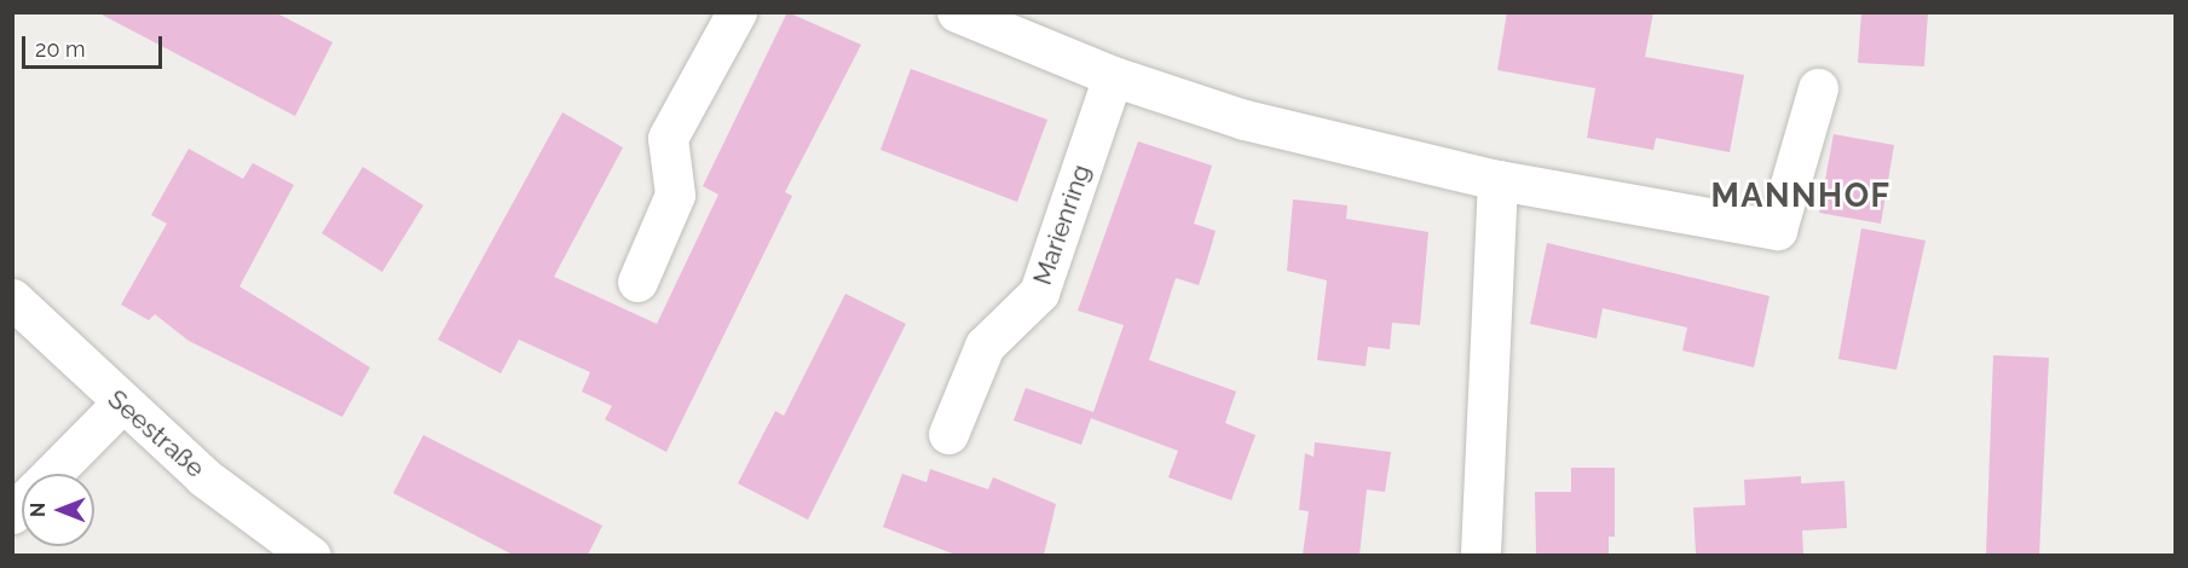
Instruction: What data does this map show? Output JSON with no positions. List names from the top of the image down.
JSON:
{
  "streets": {
    "street": ["Marienring", "Seestraße"]
  },
  "districts": ["MANNHOF"],
  "scale_bar": "20 m",
  "north": "left"
}
